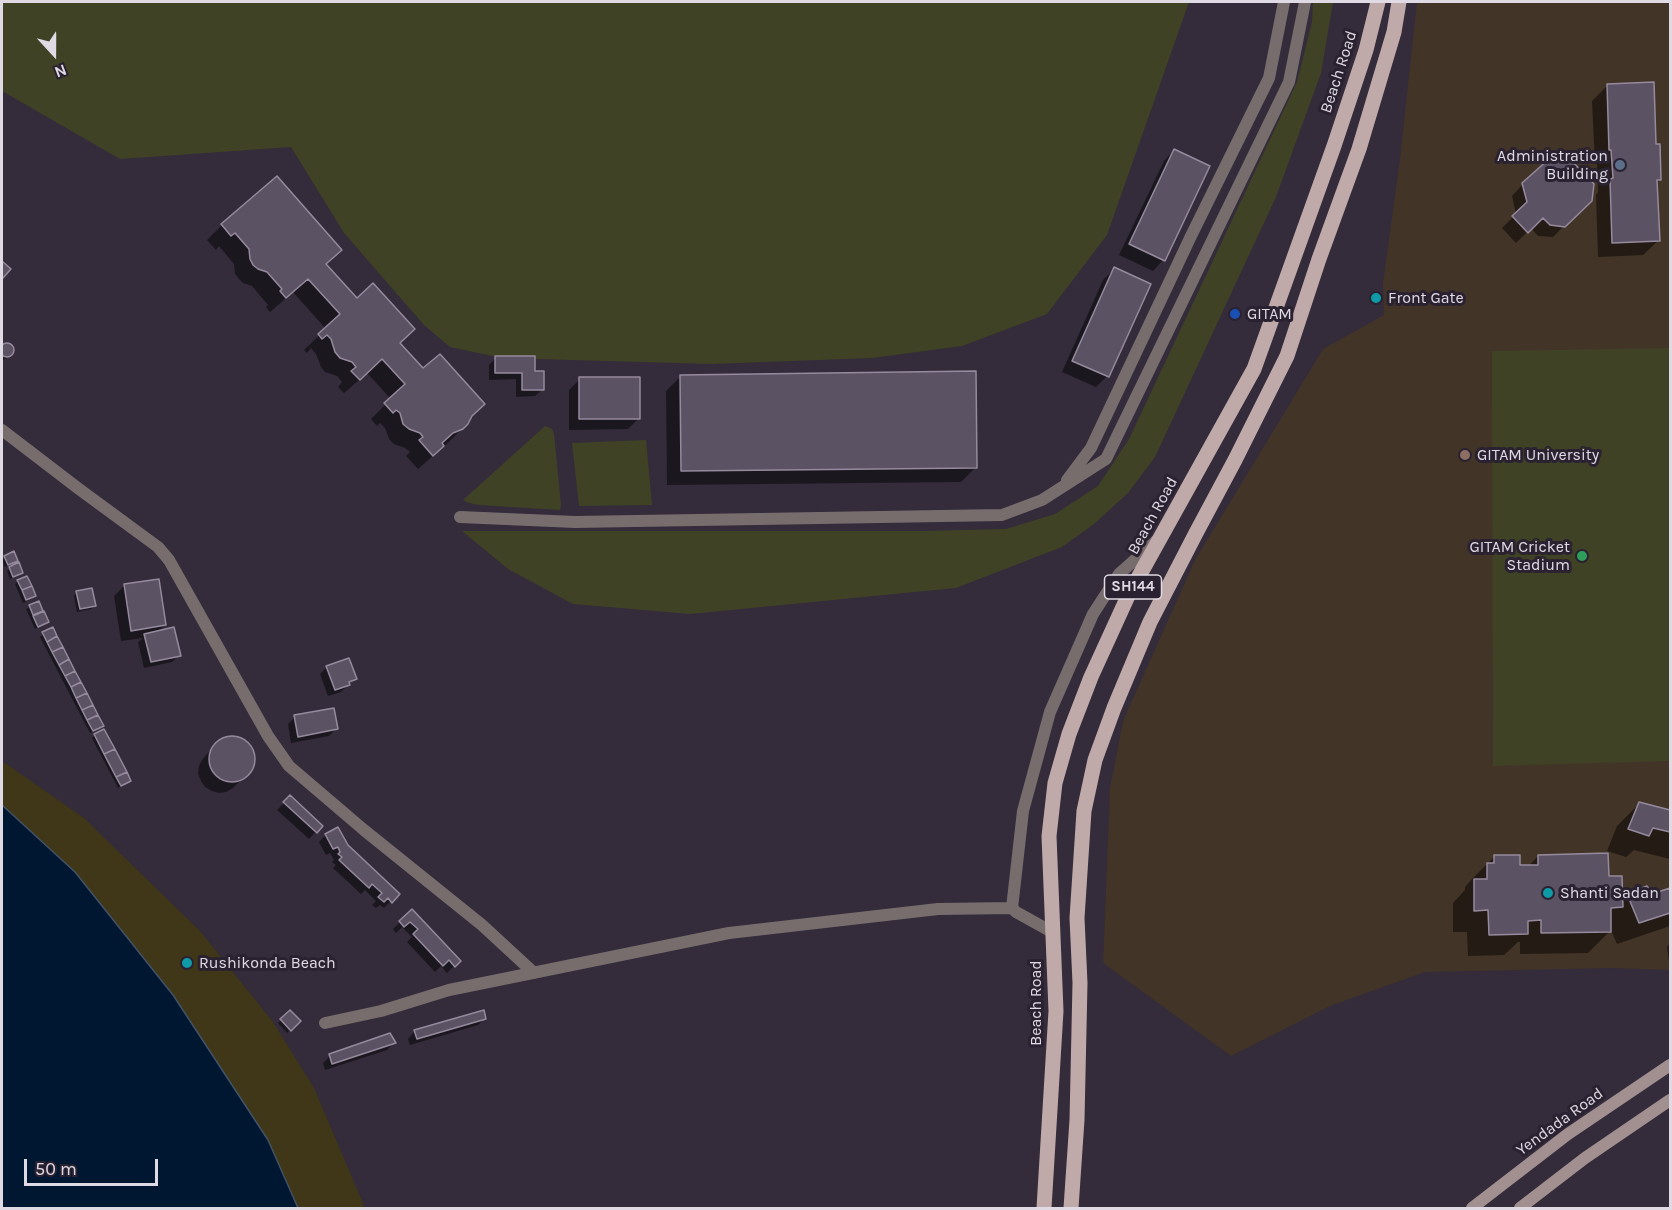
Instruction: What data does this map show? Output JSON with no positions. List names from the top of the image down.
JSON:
{
  "streets": {
    "main road": ["Beach Road", "SH144", "Yendada Road"]
  },
  "places": [
    "Administration Building",
    "Front Gate",
    "GITAM",
    "GITAM University",
    "GITAM Cricket Stadium",
    "Shanti Sadan",
    "Rushikonda Beach"
  ],
  "scale_bar": "50 m",
  "north": "bottom"
}
